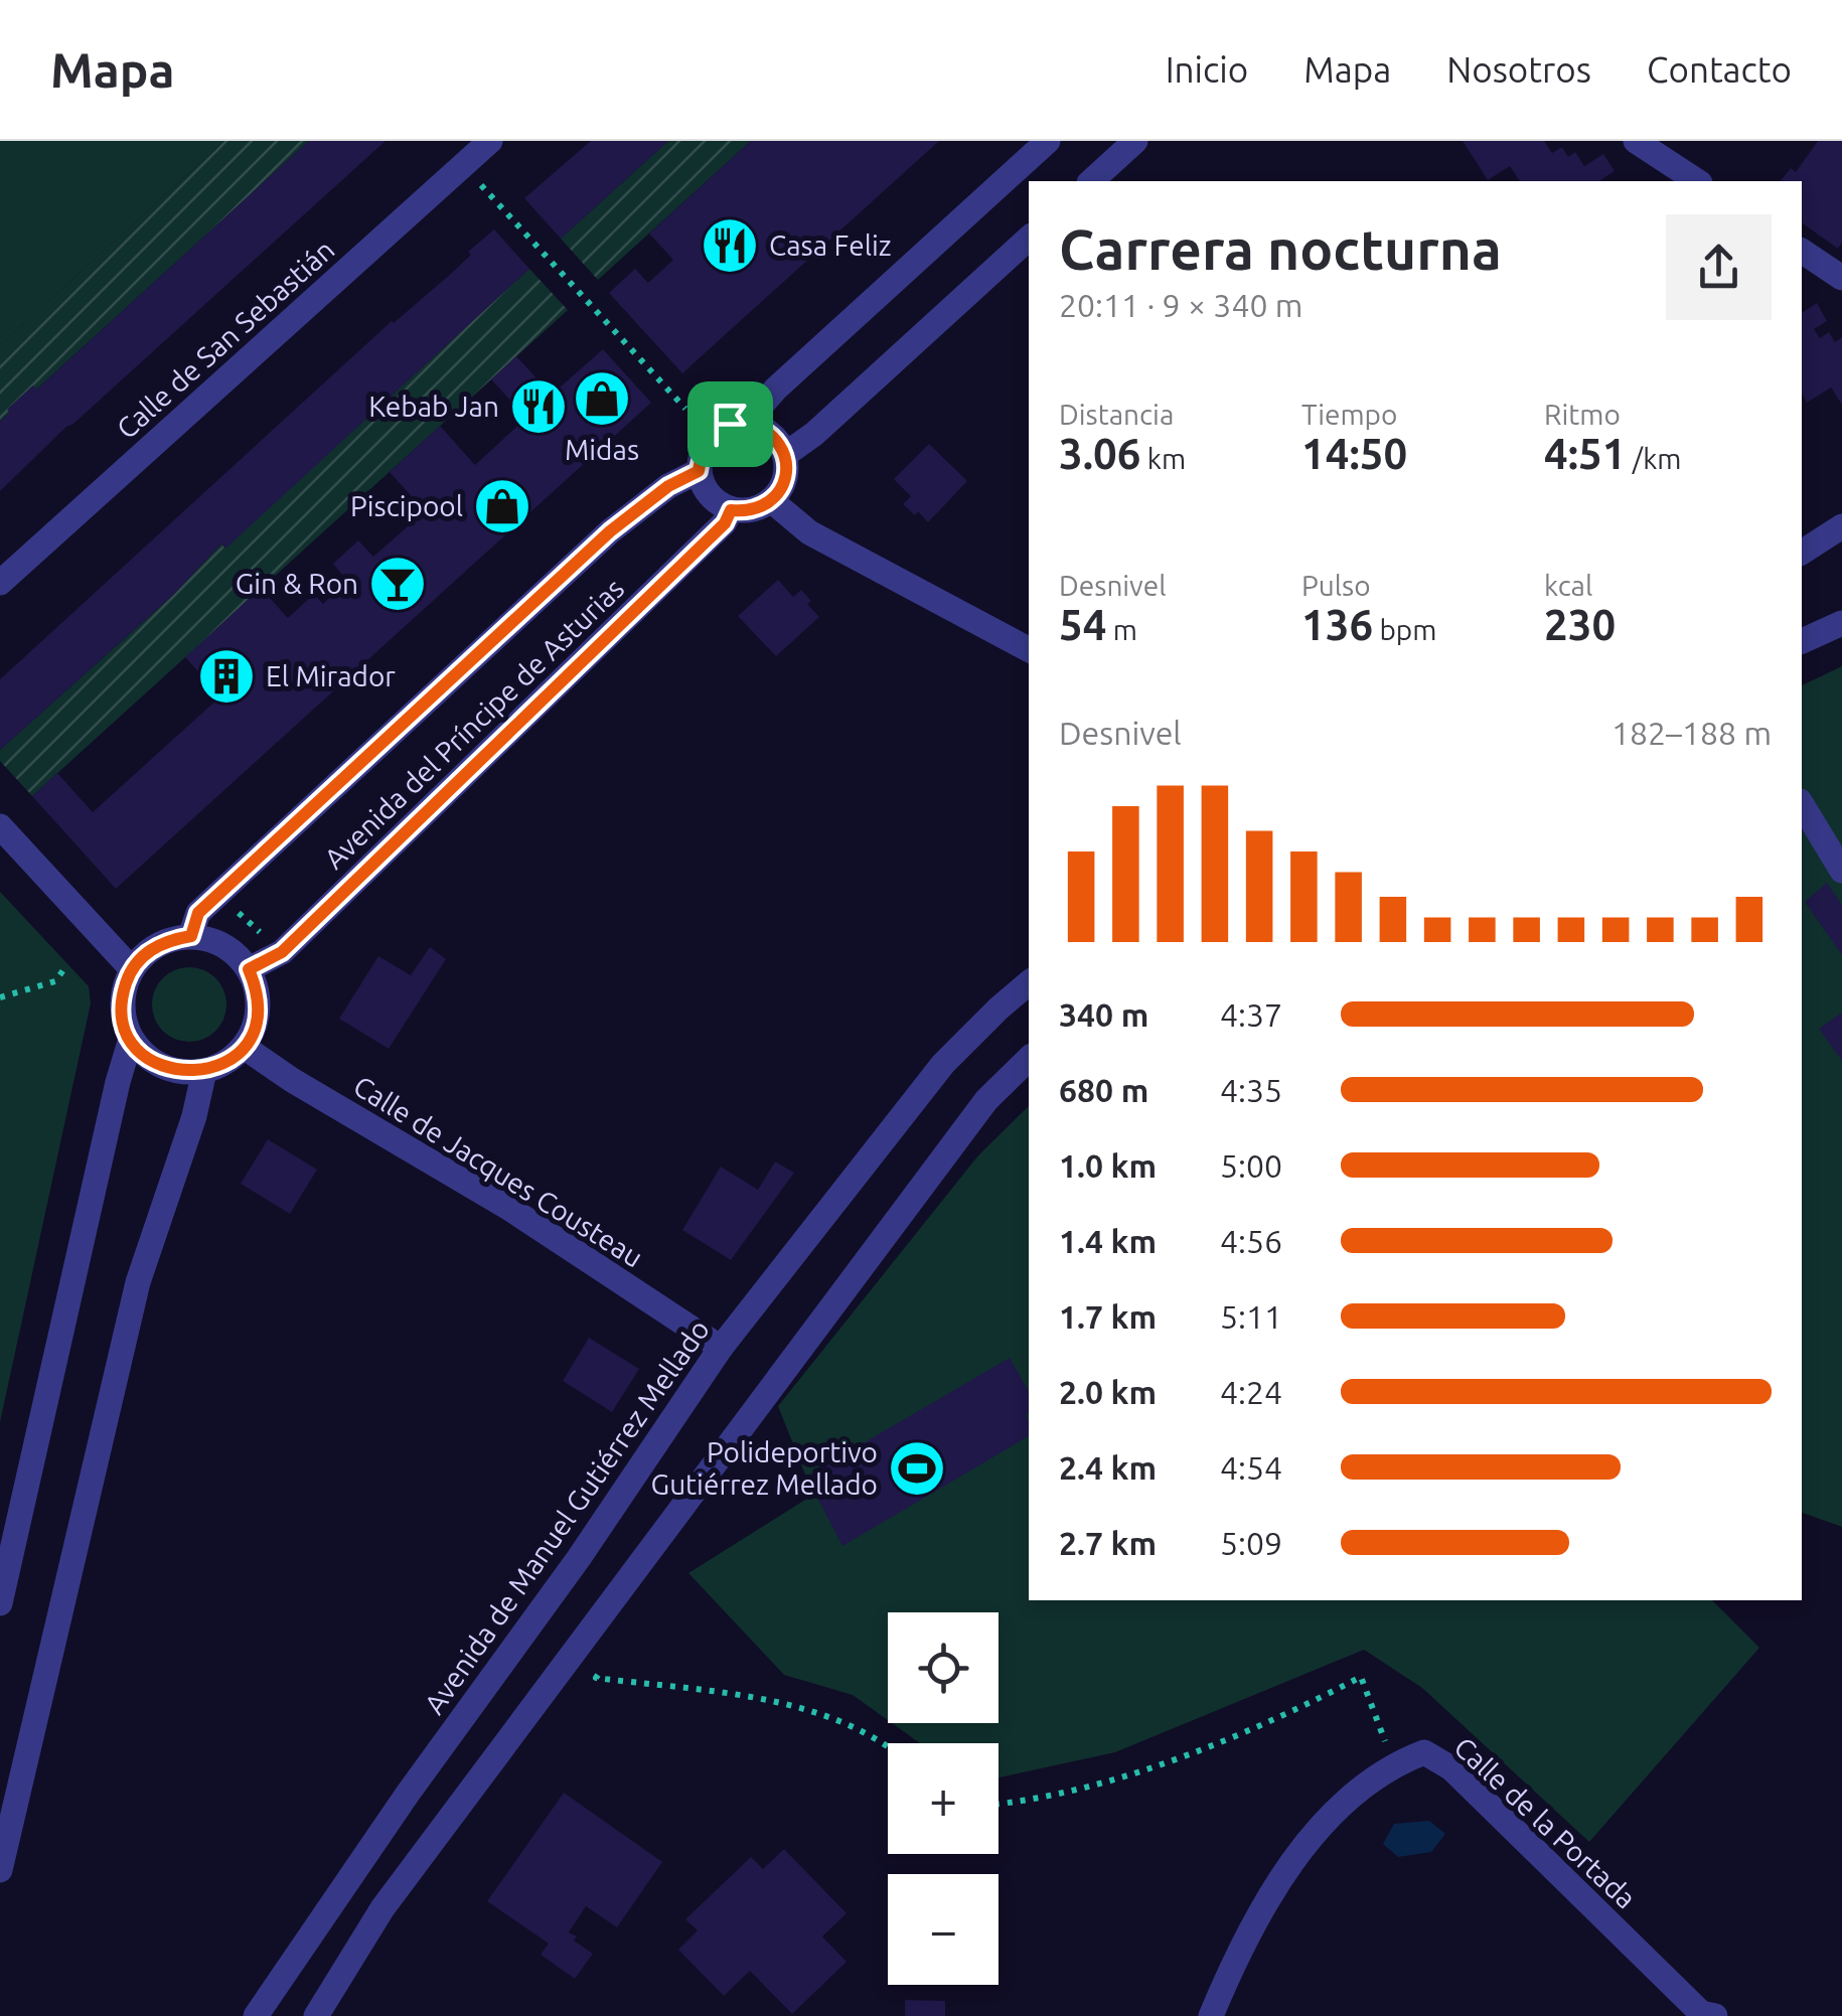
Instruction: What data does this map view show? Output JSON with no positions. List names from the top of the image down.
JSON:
{
  "streets": {
    "street": [
      "Calle de San Sebastián",
      "Avenida del Príncipe de Asturias",
      "Calle de Jacques Cousteau",
      "Avenida de Manuel Gutiérrez Mellado",
      "Calle de la Portada"
    ]
  },
  "crossings": [
    ["Avenida del Príncipe de Asturias", "Calle de Jacques Cousteau"],
    ["Calle de Jacques Cousteau", "Avenida de Manuel Gutiérrez Mellado"]
  ],
  "places": {
    "restaurant": ["Casa Feliz", "Kebab Jan"],
    "shop": ["Midas", "Piscipool"],
    "bar": ["Gin & Ron"],
    "building": ["El Mirador"],
    "sports": ["Polideportivo Gutiérrez Mellado"]
  },
  "page": {
    "header": "Mapa",
    "nav": [
      "Inicio",
      "Mapa",
      "Nosotros",
      "Contacto"
    ],
    "heading": ["Carrera nocturna", "20:11 · 9 × 340 m"],
    "stats": [
      ["Distancia", "3.06 km"],
      ["Tiempo", "14:50"],
      ["Ritmo", "4:51 /km"],
      ["Desnivel", "54 m"],
      ["Pulso", "136 bpm"],
      ["kcal", "230"]
    ],
    "chart": ["Desnivel", "182–188 m"],
    "list": [
      {
        "name": "340 m",
        "note": "4:37"
      },
      {
        "name": "680 m",
        "note": "4:35"
      },
      {
        "name": "1.0 km",
        "note": "5:00"
      },
      {
        "name": "1.4 km",
        "note": "4:56"
      },
      {
        "name": "1.7 km",
        "note": "5:11"
      },
      {
        "name": "2.0 km",
        "note": "4:24"
      },
      {
        "name": "2.4 km",
        "note": "4:54"
      },
      {
        "name": "2.7 km",
        "note": "5:09"
      }
    ],
    "map_buttons": ["+", "−"]
  }
}
